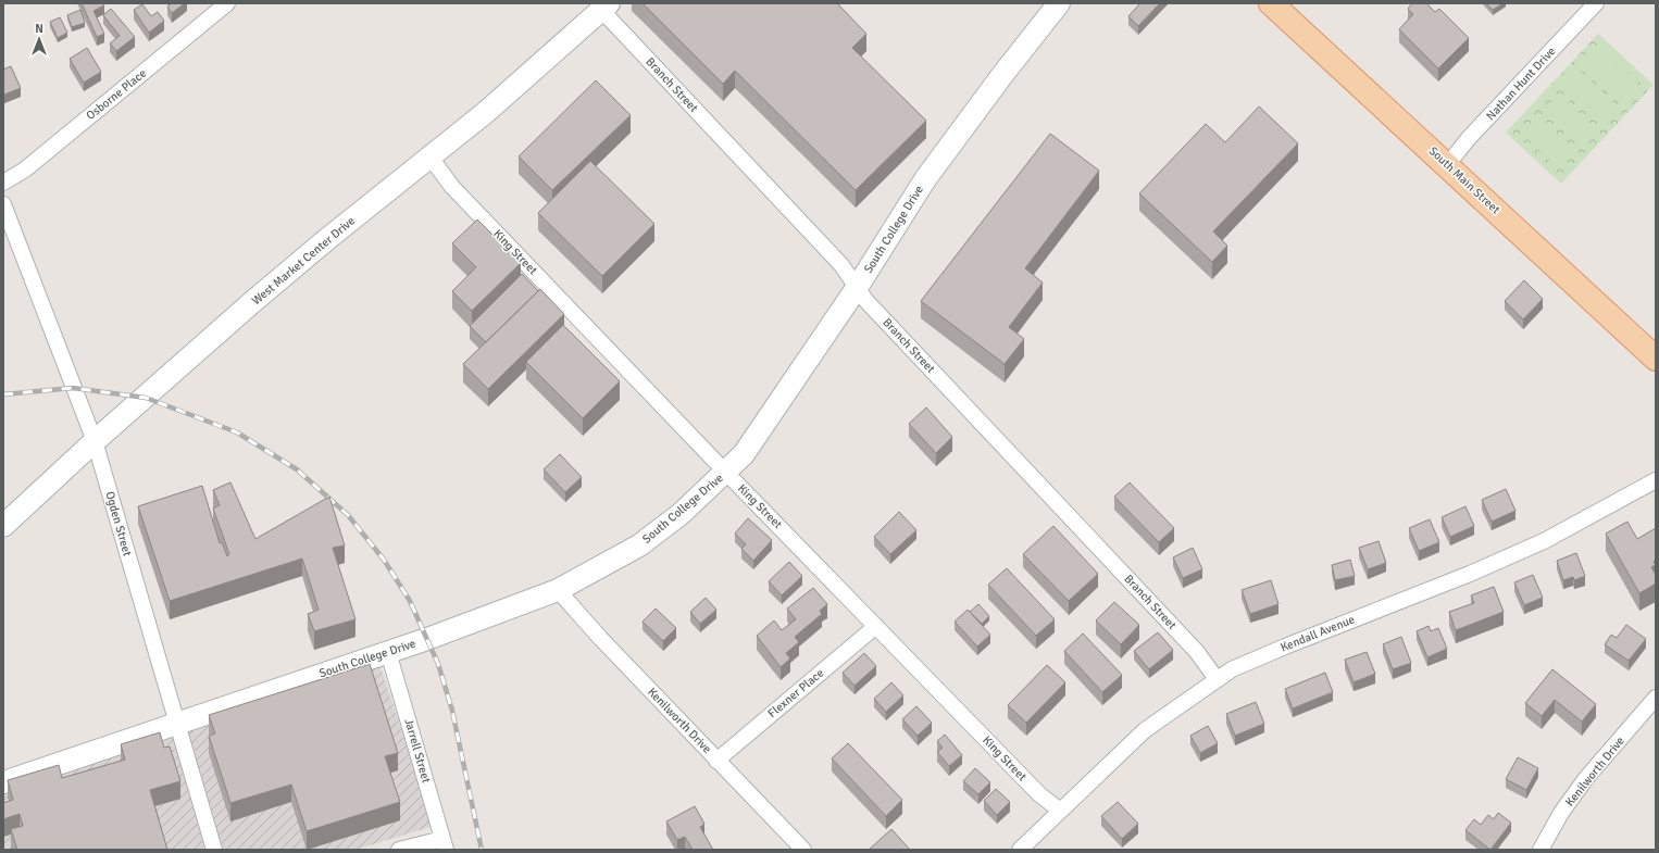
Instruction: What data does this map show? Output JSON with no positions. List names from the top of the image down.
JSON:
{
  "streets": {
    "main road": ["South Main Street", "South College Drive", "West Market Center Drive"],
    "street": [
      "Nathan Hunt Drive",
      "Branch Street",
      "Osborne Place",
      "King Street",
      "Ogden Street",
      "Kendall Avenue",
      "Flexner Place",
      "Kenilworth Drive",
      "Jarrell Street"
    ]
  },
  "crossings": [
    ["Nathan Hunt Drive", "South Main Street"],
    ["Branch Street", "South College Drive"],
    ["Branch Street", "West Market Center Drive"],
    ["Branch Street", "Kendall Avenue"],
    ["South College Drive", "King Street"],
    ["South College Drive", "Ogden Street"],
    ["South College Drive", "Kenilworth Drive"],
    ["South College Drive", "Jarrell Street"],
    ["King Street", "West Market Center Drive"],
    ["King Street", "Kendall Avenue"],
    ["King Street", "Flexner Place"],
    ["West Market Center Drive", "Ogden Street"],
    ["Flexner Place", "Kenilworth Drive"]
  ],
  "north": "top"
}
